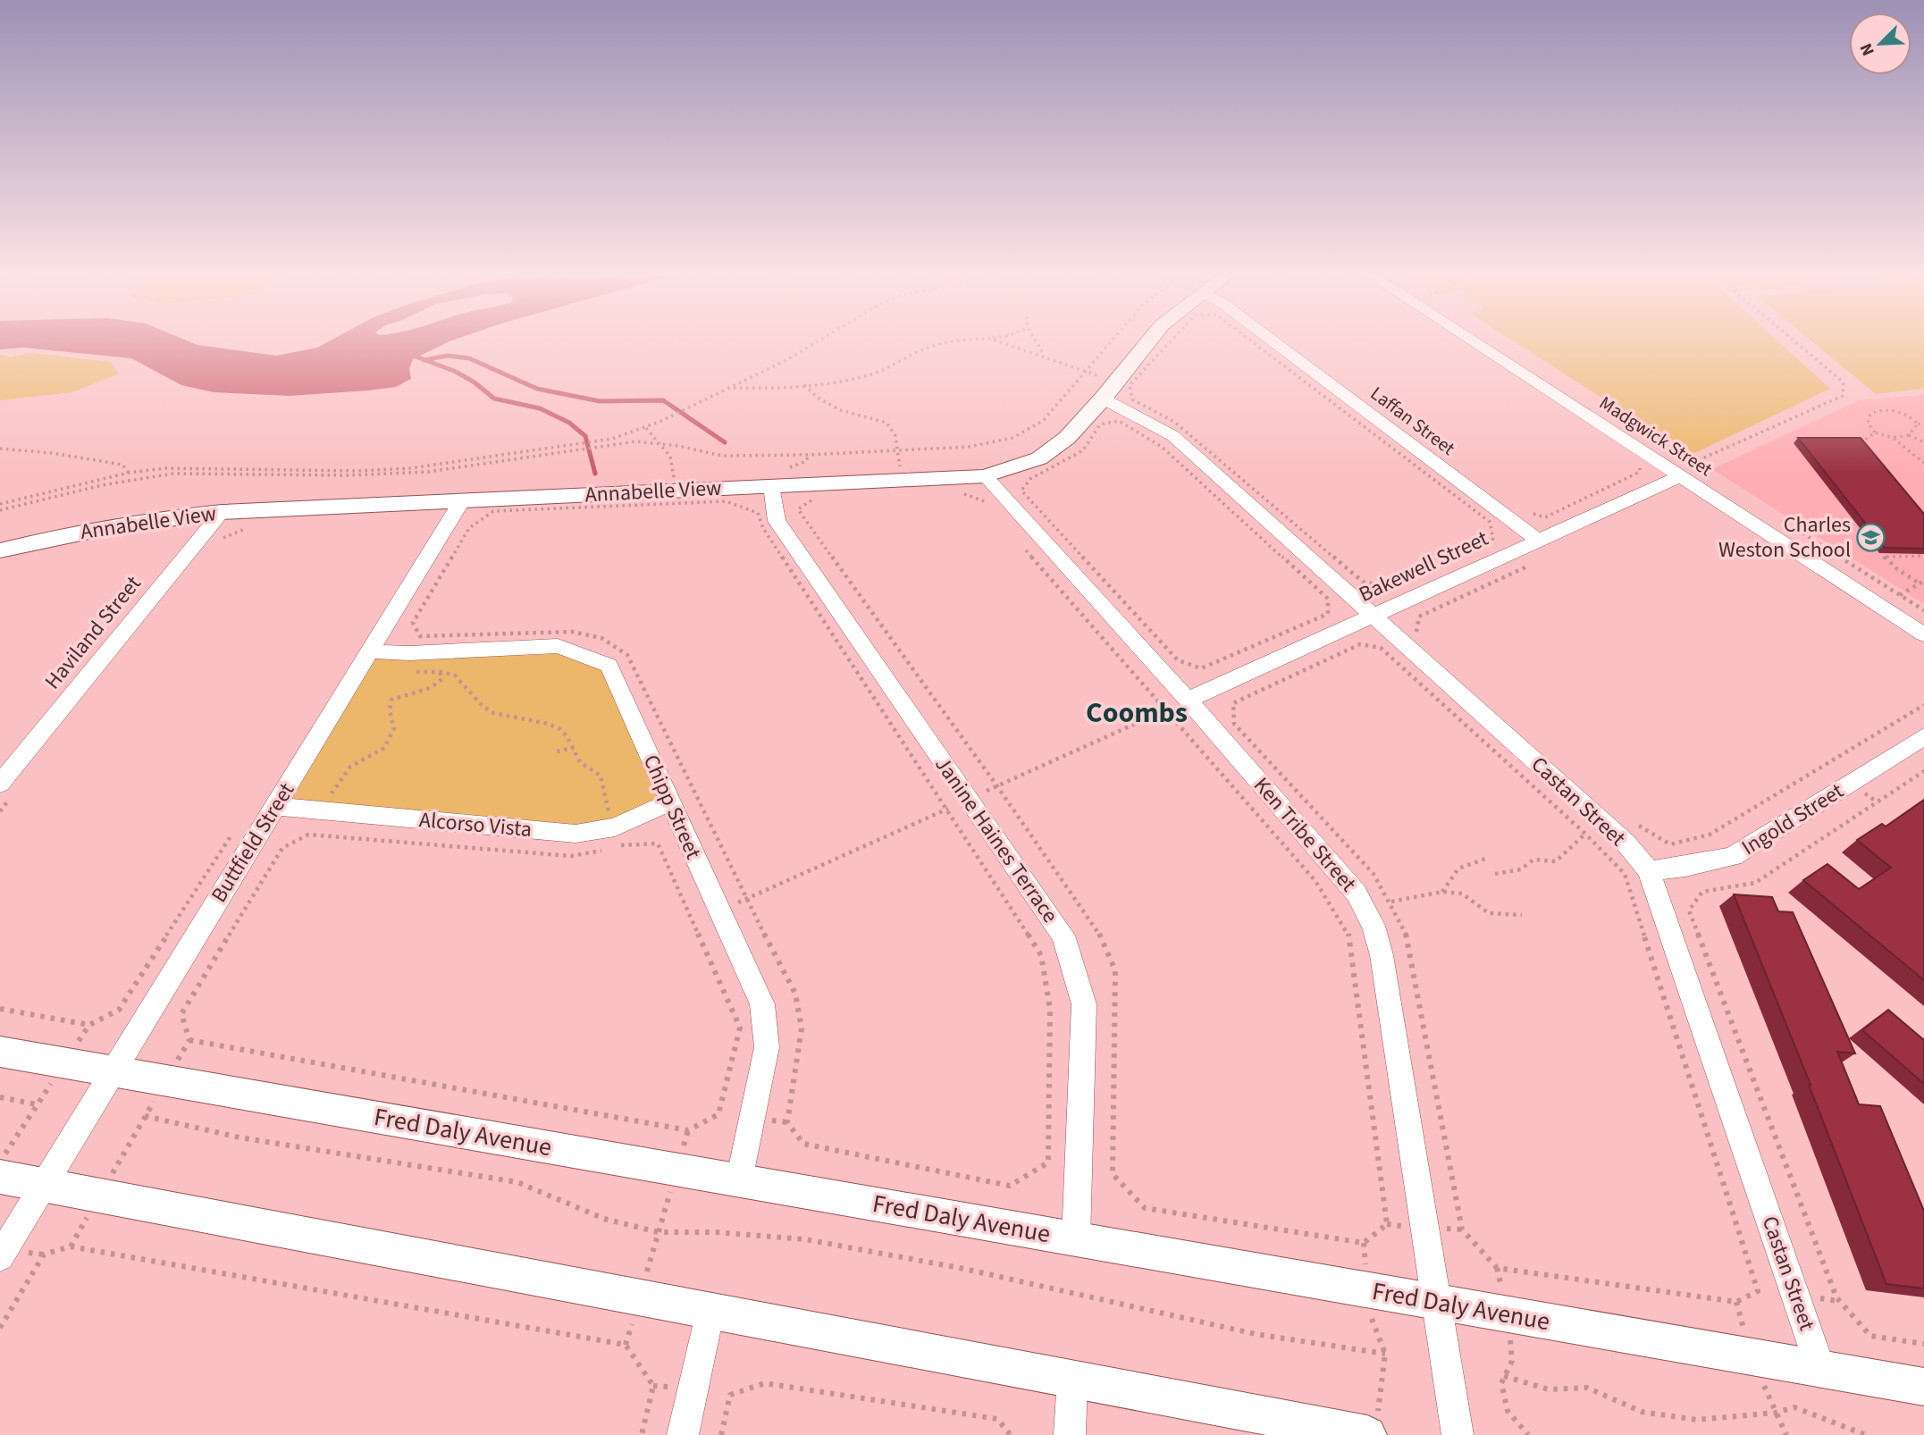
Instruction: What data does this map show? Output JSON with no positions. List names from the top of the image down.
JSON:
{
  "streets": {
    "street": [
      "Laffan Street",
      "Madgwick Street",
      "Annabelle View",
      "Bakewell Street",
      "Haviland Street",
      "Castan Street",
      "Chipp Street",
      "Ingold Street",
      "Alcorso Vista",
      "Ken Tribe Street",
      "Janine Haines Terrace",
      "Buttfield Street",
      "Fred Daly Avenue"
    ]
  },
  "crossings": [
    ["Laffan Street", "Bakewell Street"],
    ["Madgwick Street", "Bakewell Street"],
    ["Annabelle View", "Haviland Street"],
    ["Annabelle View", "Castan Street"],
    ["Annabelle View", "Ken Tribe Street"],
    ["Annabelle View", "Janine Haines Terrace"],
    ["Annabelle View", "Buttfield Street"],
    ["Bakewell Street", "Castan Street"],
    ["Bakewell Street", "Ken Tribe Street"],
    ["Castan Street", "Ingold Street"],
    ["Castan Street", "Fred Daly Avenue"],
    ["Chipp Street", "Alcorso Vista"],
    ["Chipp Street", "Buttfield Street"],
    ["Chipp Street", "Fred Daly Avenue"],
    ["Alcorso Vista", "Buttfield Street"],
    ["Ken Tribe Street", "Fred Daly Avenue"],
    ["Janine Haines Terrace", "Fred Daly Avenue"],
    ["Buttfield Street", "Fred Daly Avenue"]
  ],
  "districts": ["Coombs"],
  "places": {
    "school or university": ["Charles Weston School"]
  },
  "north": "bottom left"
}
